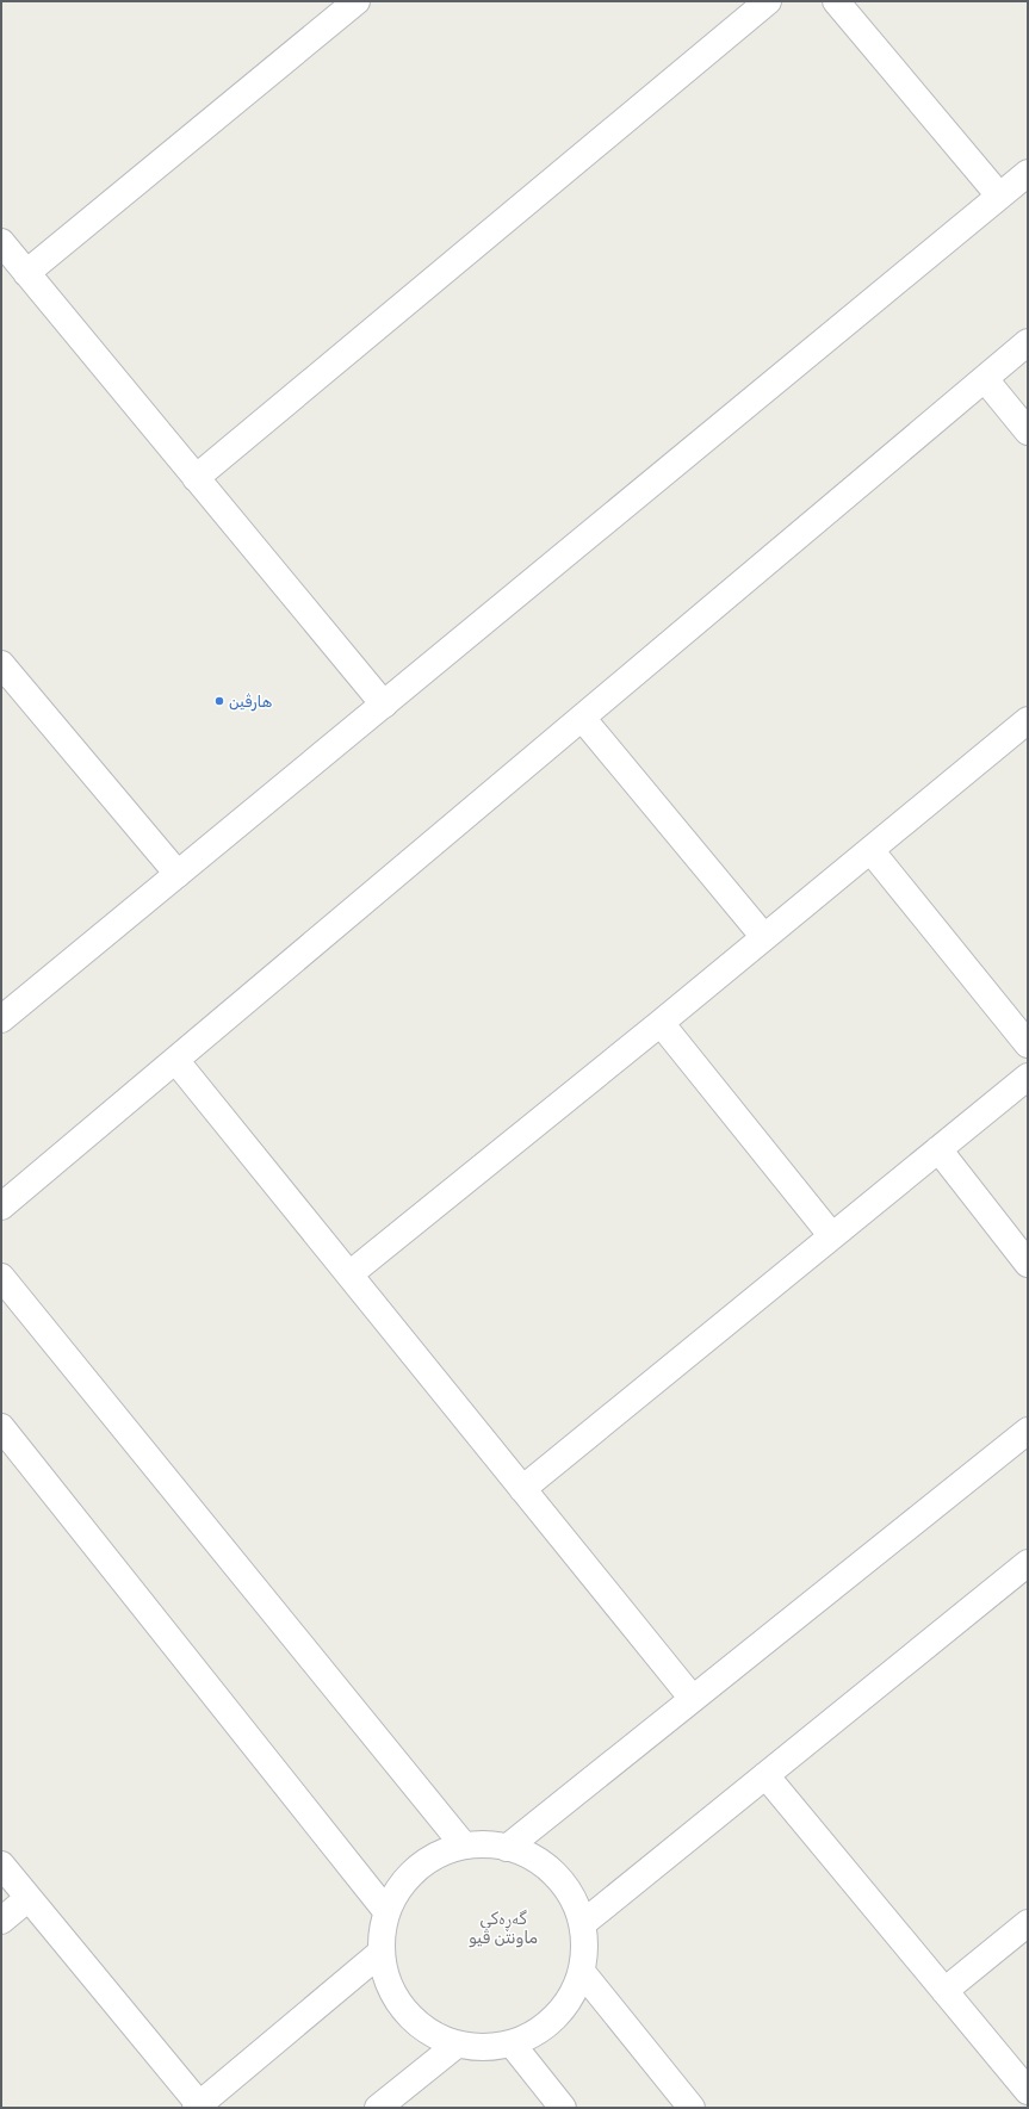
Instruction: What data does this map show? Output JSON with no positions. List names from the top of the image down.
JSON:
{
  "districts": ["گەڕەکی ماونتن ڤیو"],
  "places": ["هارڤين"]
}
